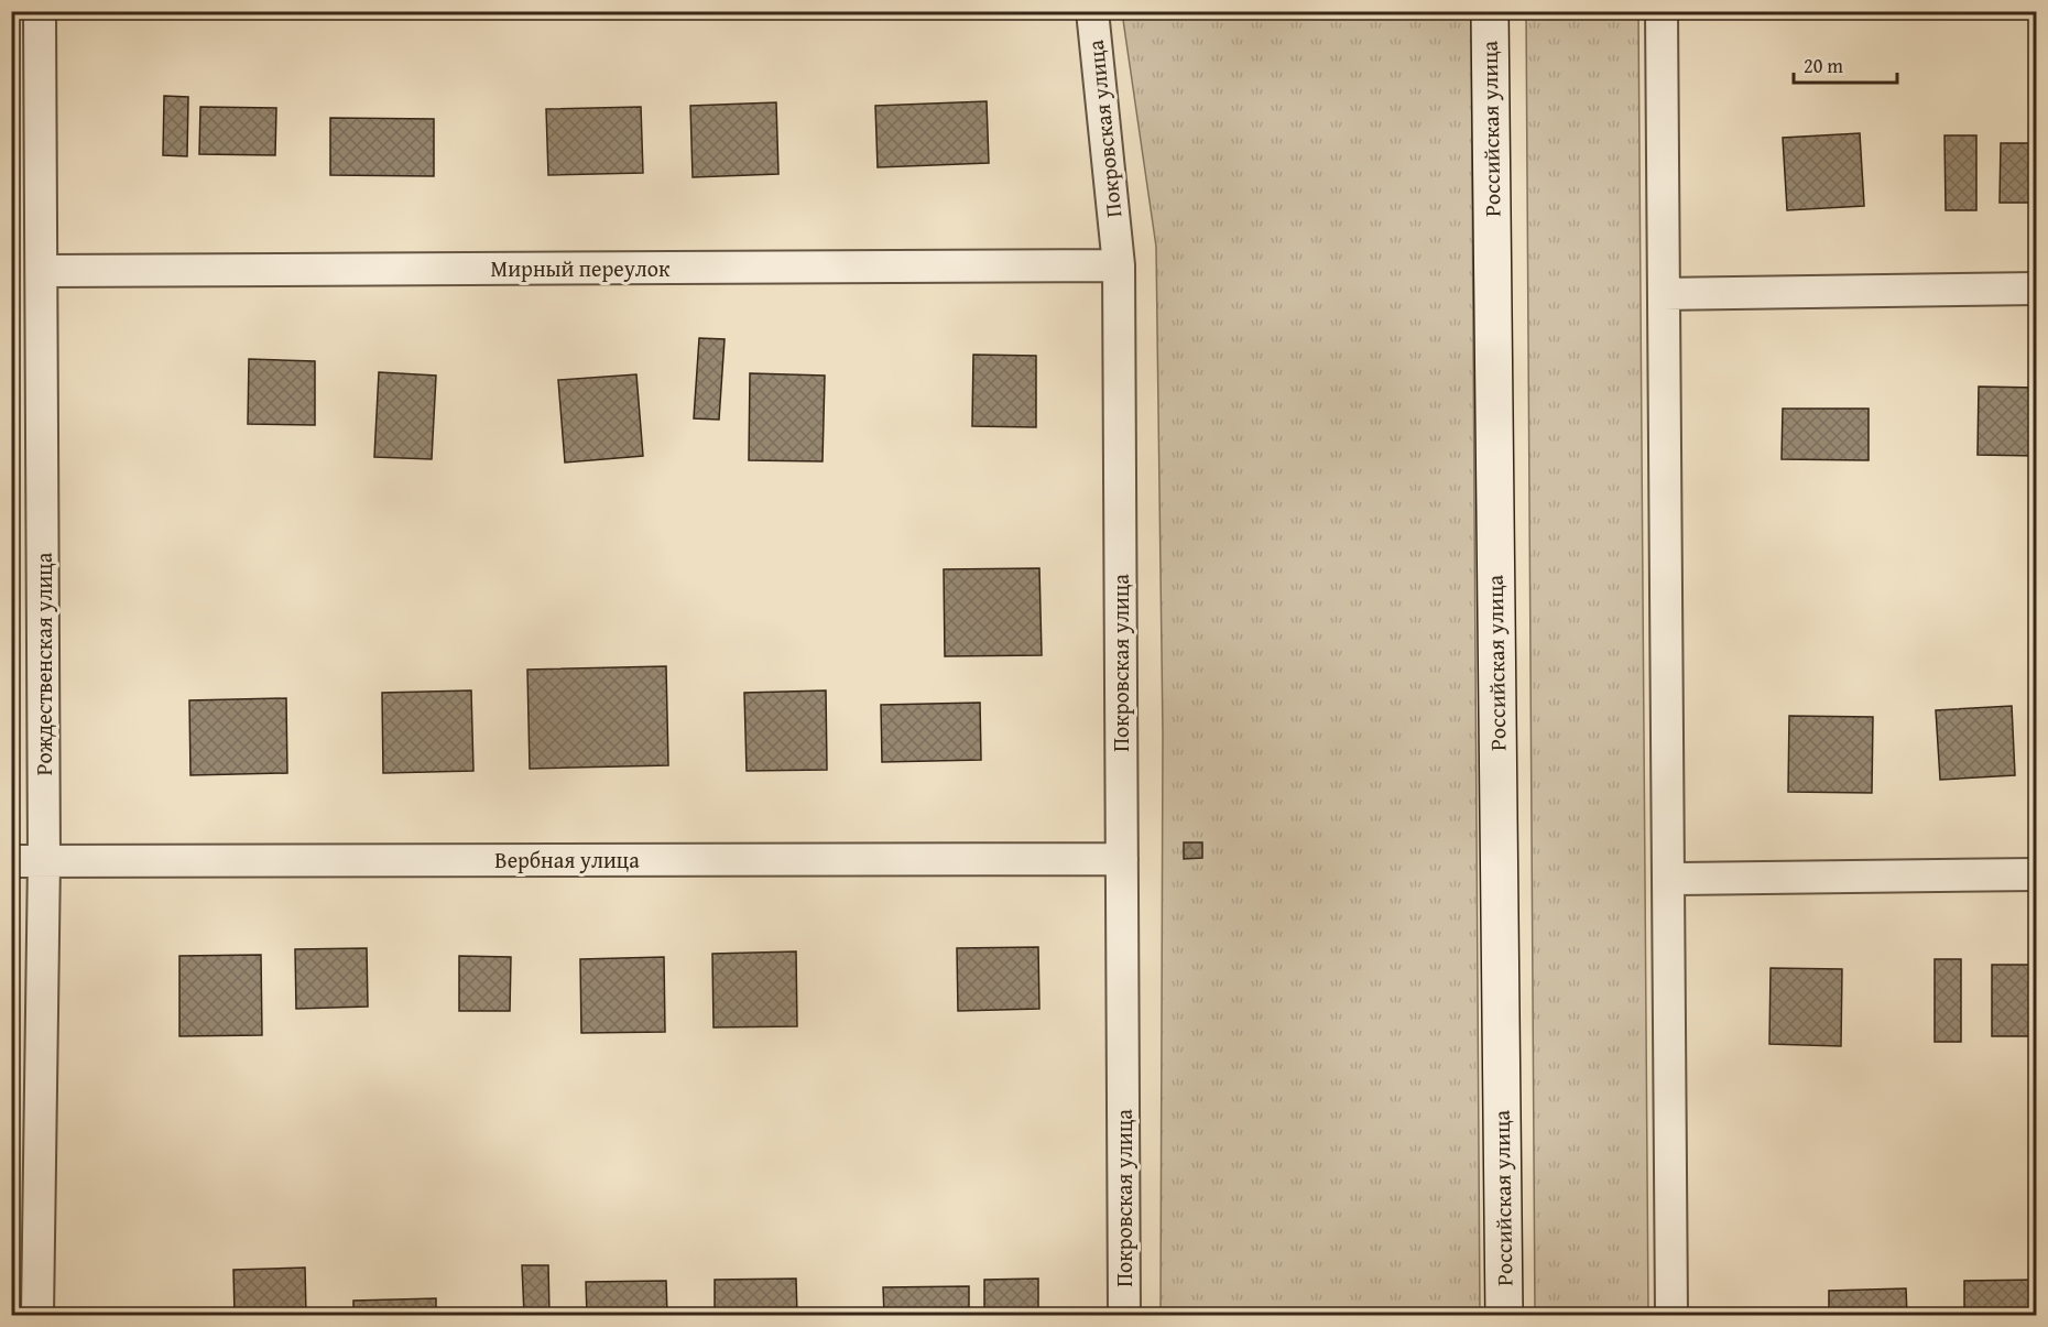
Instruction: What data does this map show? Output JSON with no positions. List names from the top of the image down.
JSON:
{
  "streets": {
    "main road": ["Российская улица"],
    "street": [
      "Покровская улица",
      "Мирный переулок",
      "Рождественская улица",
      "Вербная улица"
    ]
  },
  "crossings": [
    ["Покровская улица", "Мирный переулок"],
    ["Покровская улица", "Вербная улица"],
    ["Мирный переулок", "Рождественская улица"],
    ["Рождественская улица", "Вербная улица"]
  ],
  "scale_bar": "20 m"
}
